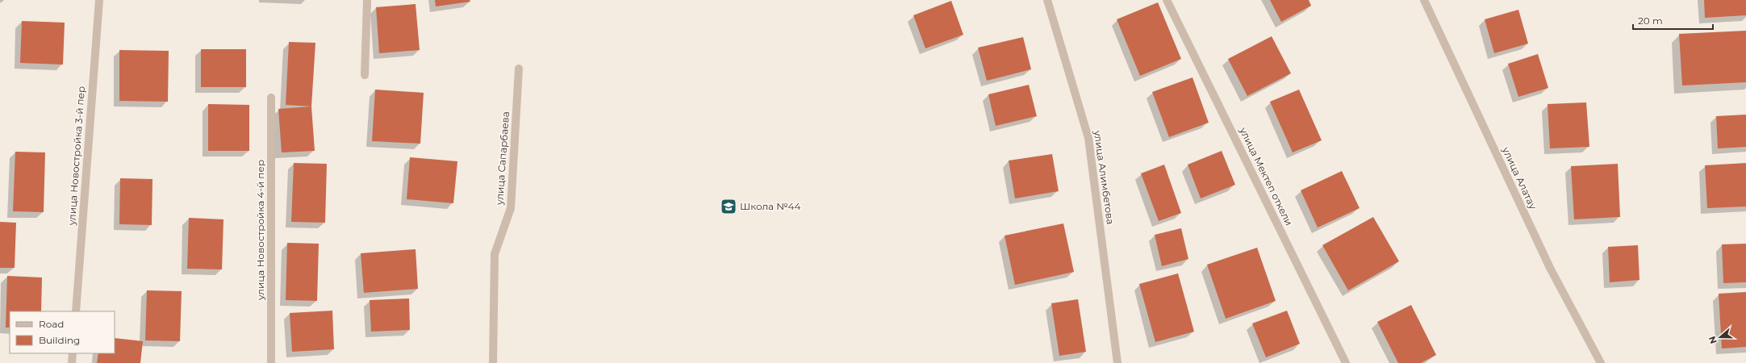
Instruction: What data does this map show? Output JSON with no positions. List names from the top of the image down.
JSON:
{
  "streets": {
    "street": [
      "улица Новостройка 3-й пер",
      "улица Сапарбаева",
      "улица Мектеп откели",
      "улица Алимбетова",
      "улица Алатау",
      "улица Новостройка 4-й пер"
    ]
  },
  "places": {
    "school or university": ["Школа №44"]
  },
  "legend": ["Road", "Building"],
  "scale_bar": "20 m",
  "north": "left"
}
